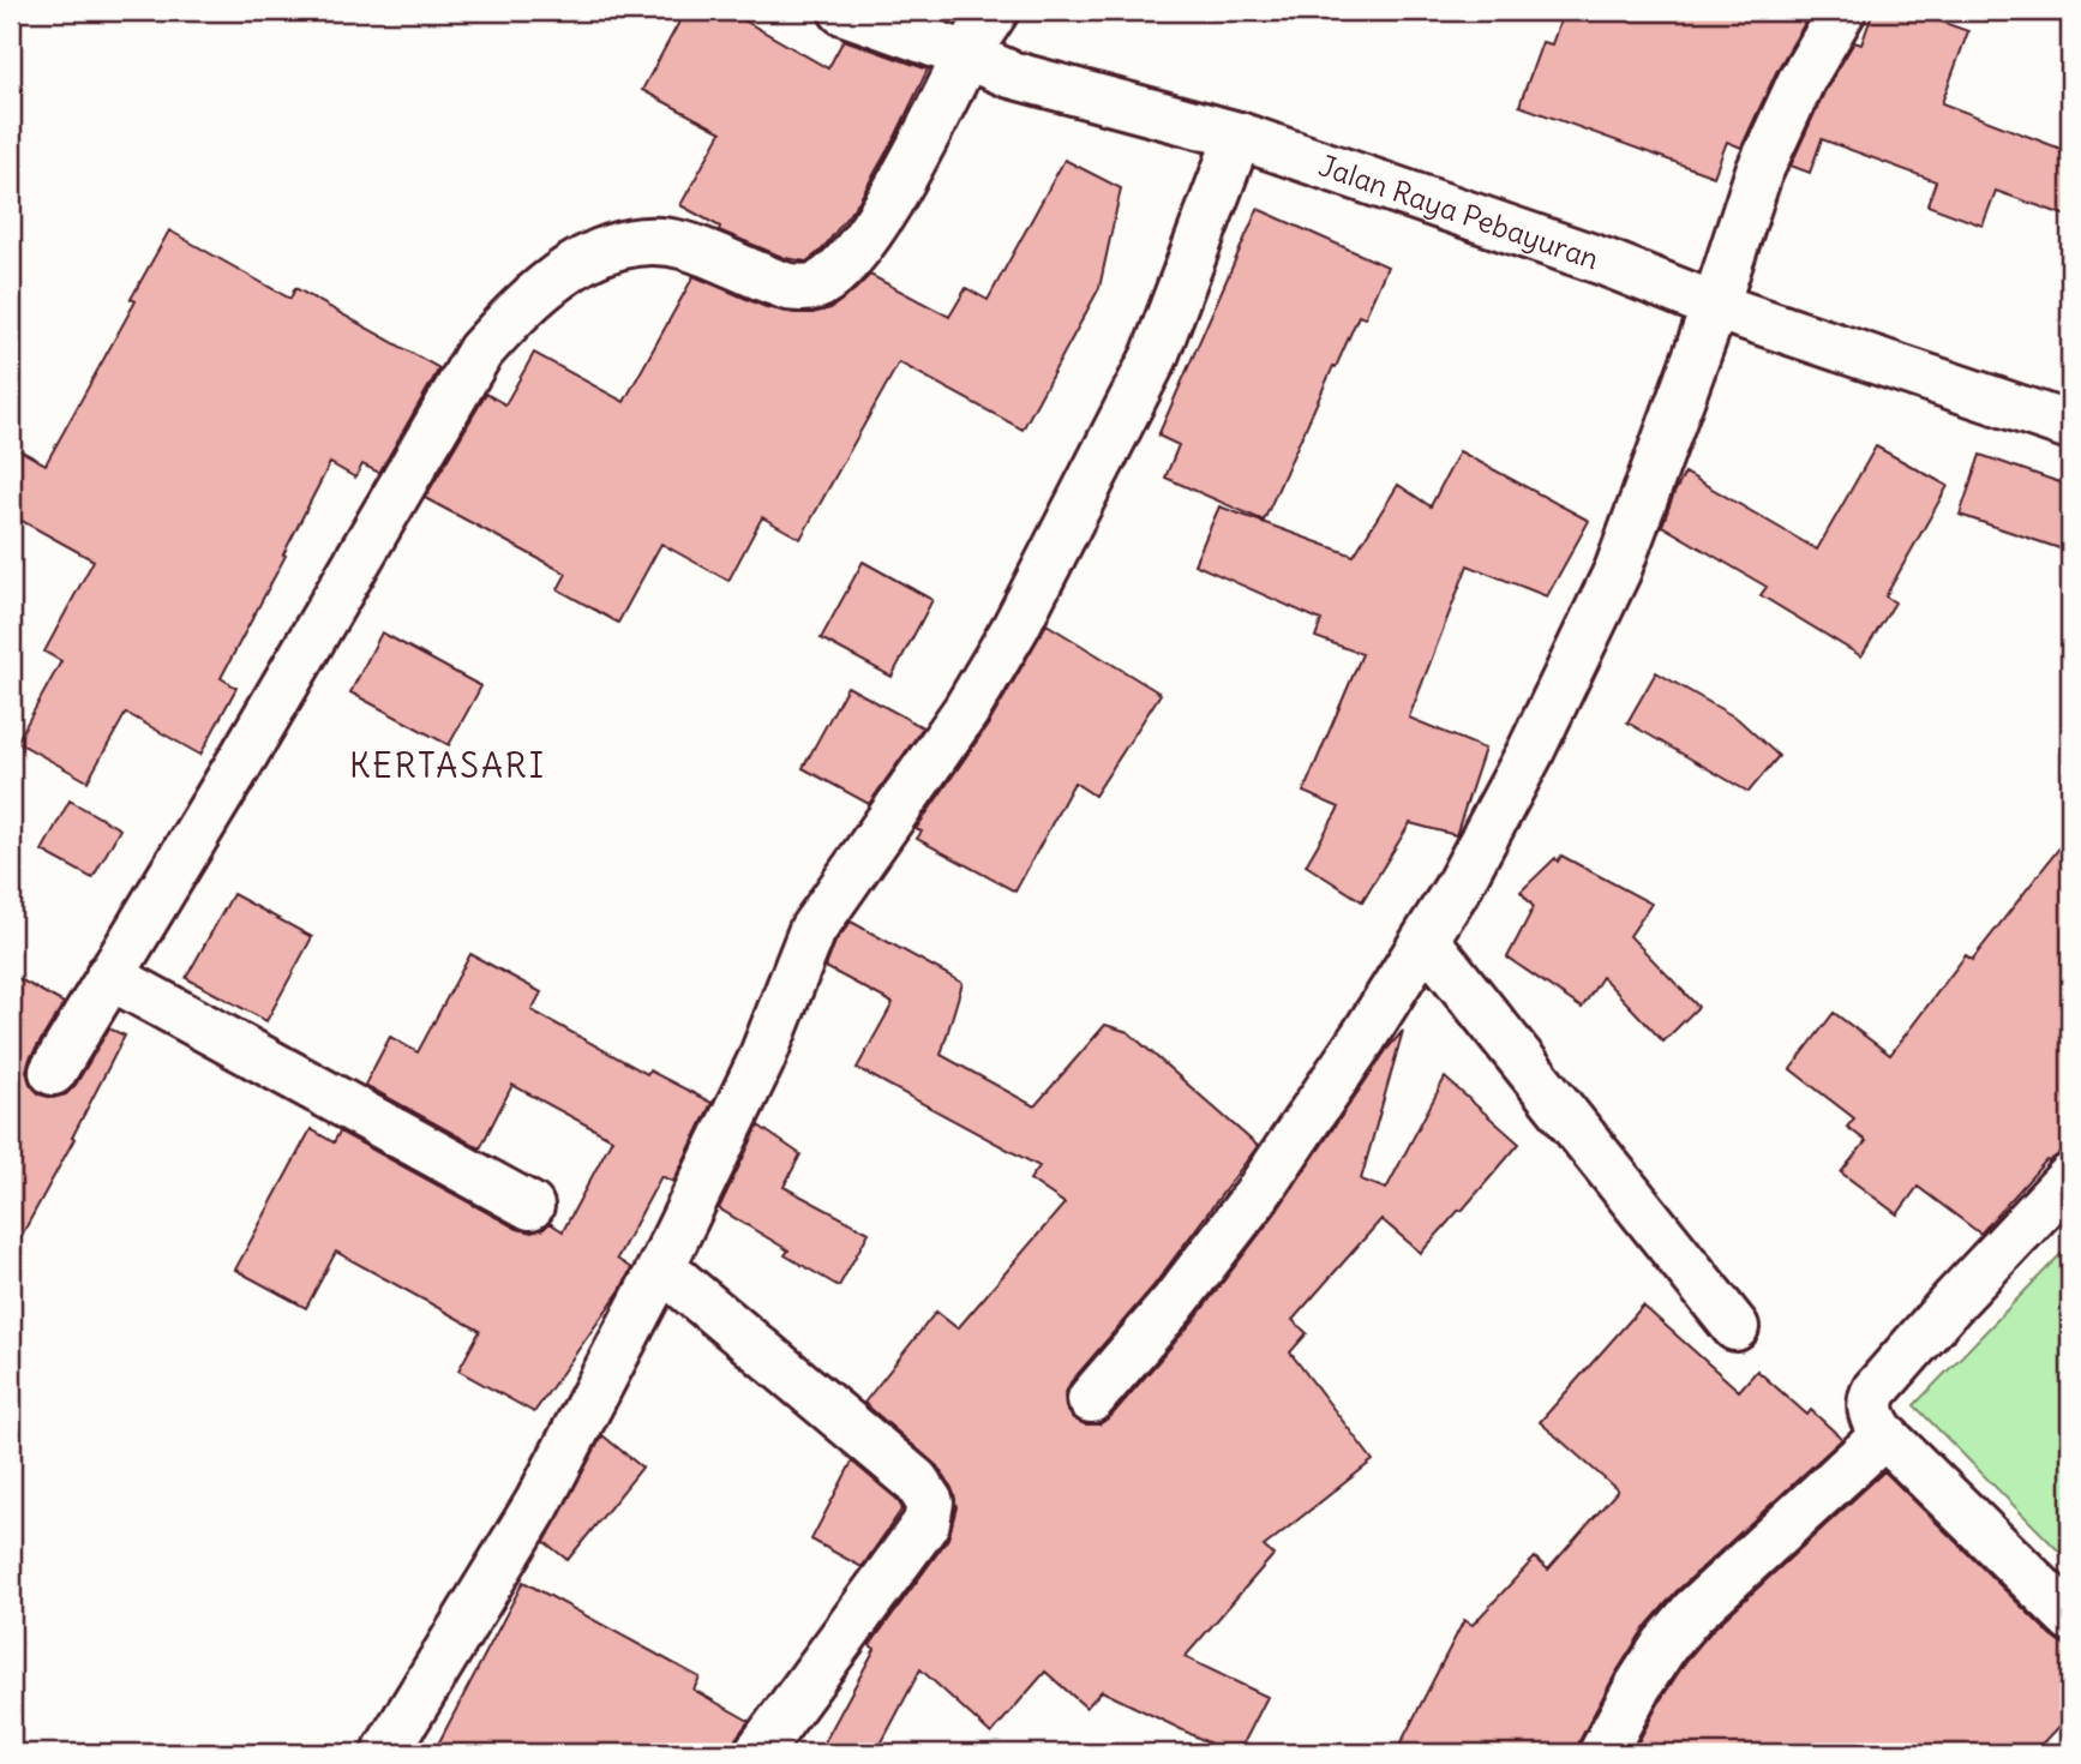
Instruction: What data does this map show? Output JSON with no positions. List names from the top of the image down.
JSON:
{
  "streets": {
    "street": ["Jalan Raya Pebayuran"]
  },
  "districts": ["KERTASARI"]
}
